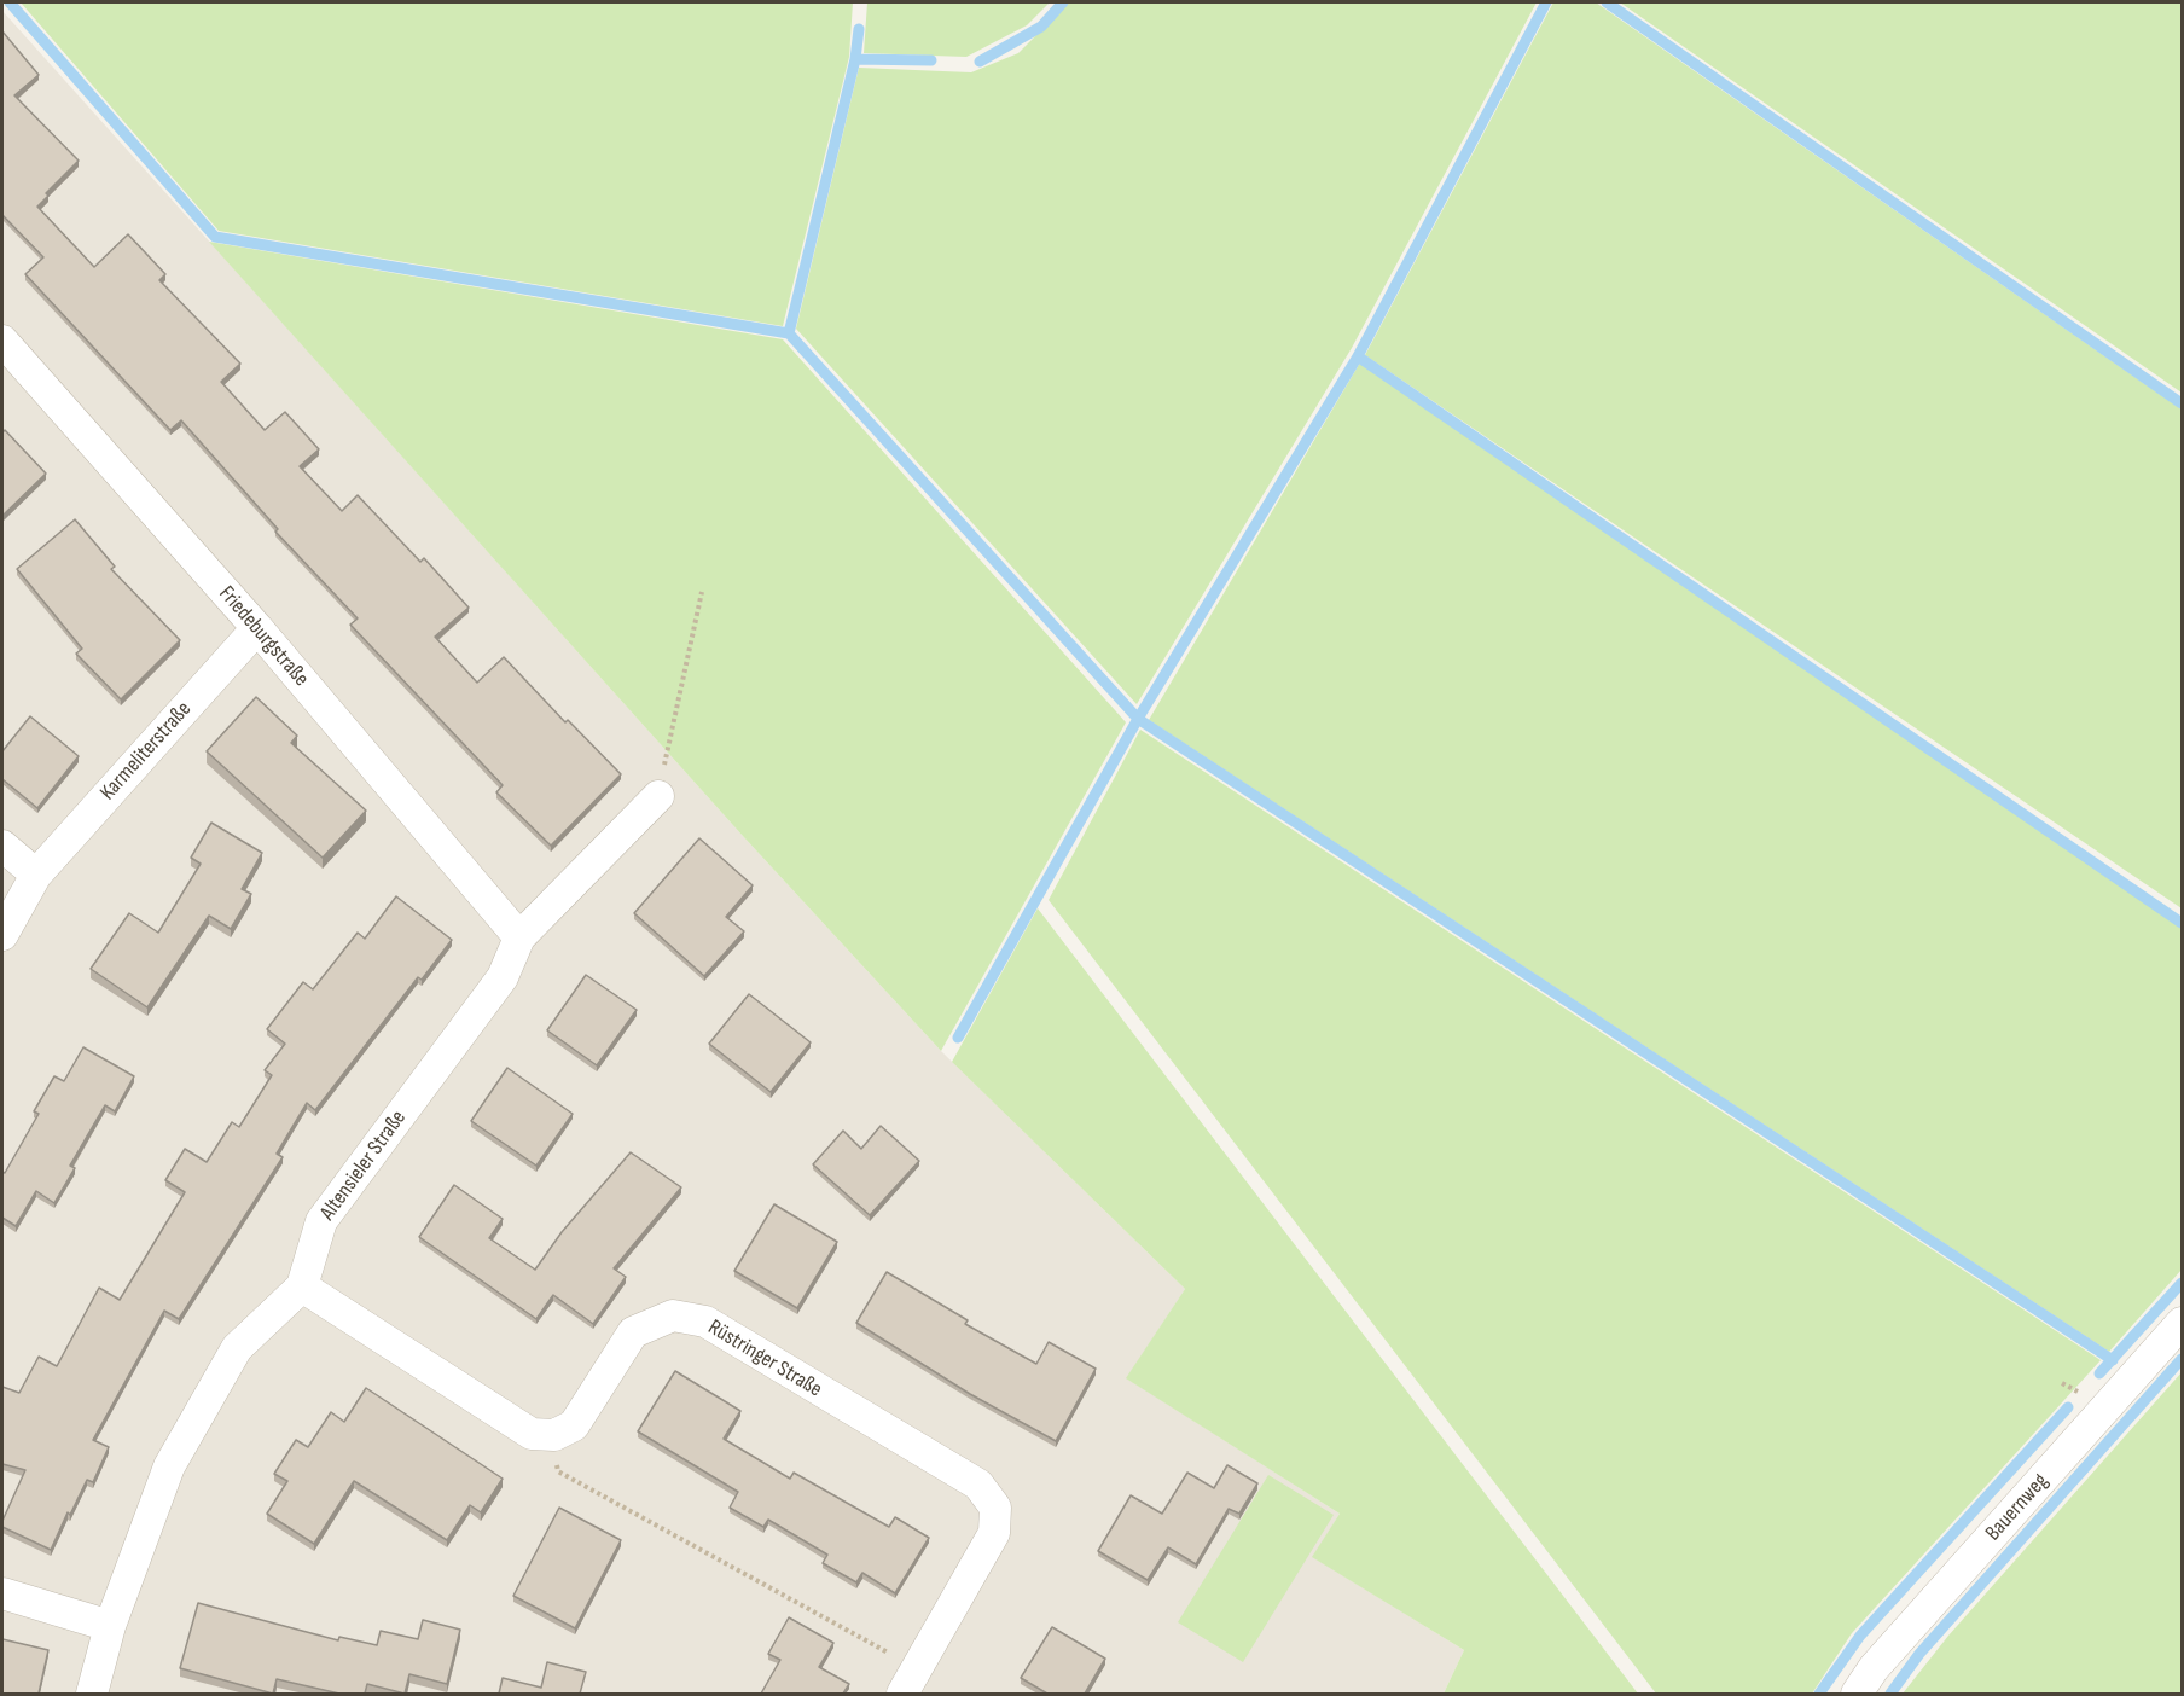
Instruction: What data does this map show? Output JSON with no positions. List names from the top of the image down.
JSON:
{
  "streets": {
    "street": [
      "Friedeburgstraße",
      "Karmeliterstraße",
      "Altensieler Straße",
      "Rüstringer Straße",
      "Bauernweg"
    ]
  },
  "crossings": [
    ["Friedeburgstraße", "Karmeliterstraße"],
    ["Friedeburgstraße", "Altensieler Straße"]
  ]
}
